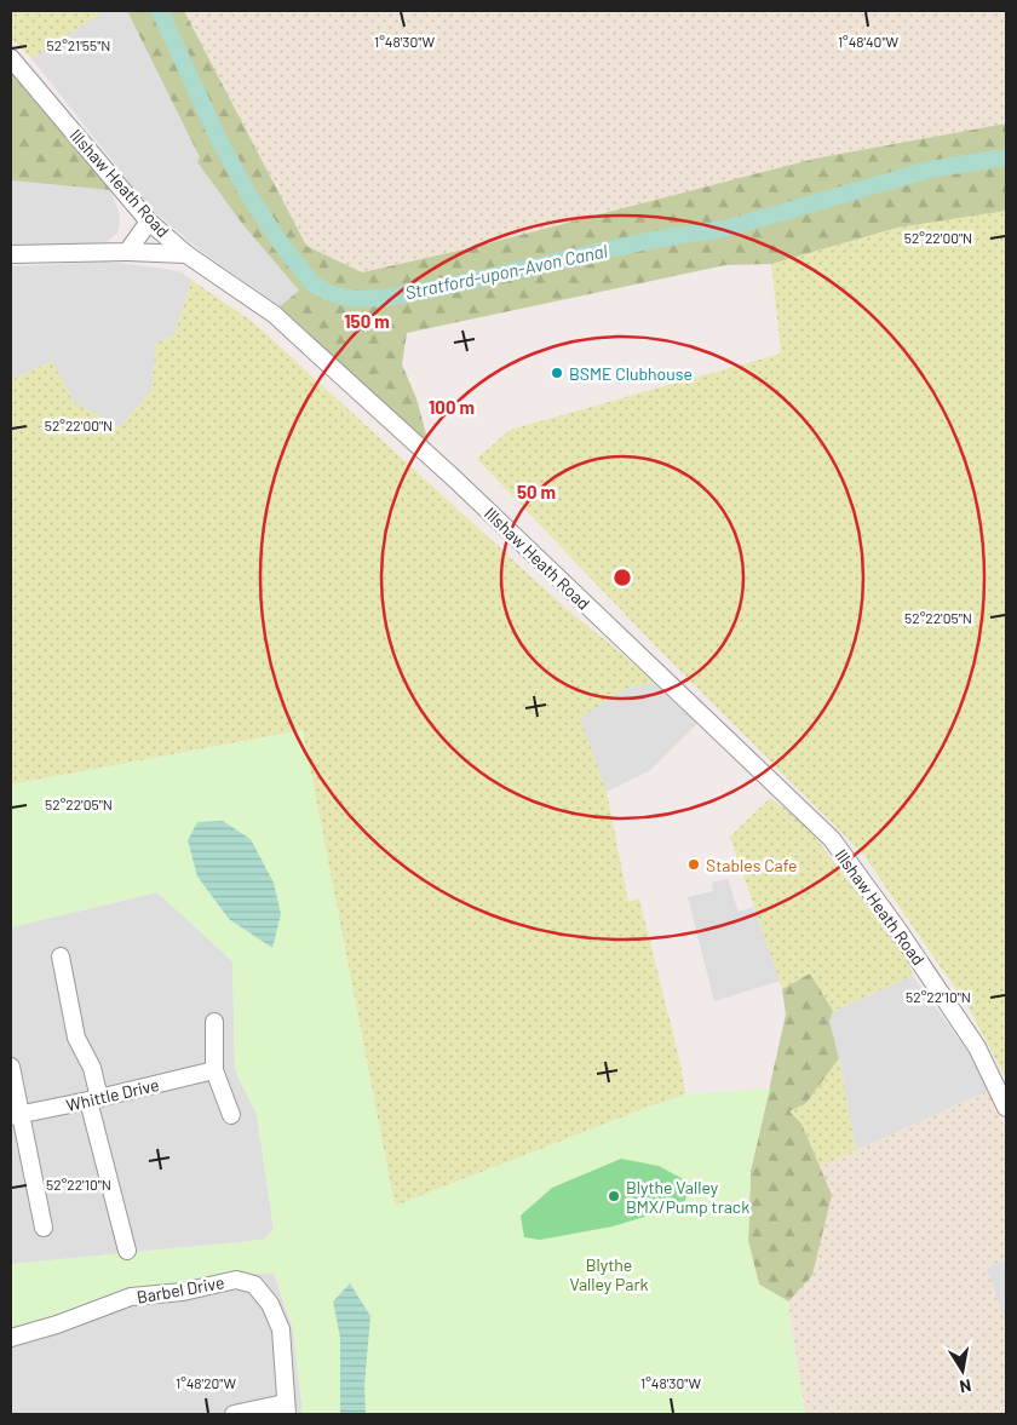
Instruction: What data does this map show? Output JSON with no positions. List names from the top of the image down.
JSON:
{
  "streets": {
    "street": ["Illshaw Heath Road", "Whittle Drive", "Barbel Drive"]
  },
  "water": ["Stratford-upon-Avon Canal"],
  "parks": ["Blythe Valley Park"],
  "places": ["BSME Clubhouse", "Stables Cafe", "Blythe Valley BMX/Pump track"],
  "north": "bottom",
  "coordinates": [
    "1°48'30\"W",
    "1°48'40\"W",
    "52°21'55\"N",
    "52°22'00\"N",
    "52°22'05\"N",
    "52°22'10\"N",
    "1°48'20\"W"
  ],
  "rings": ["150 m", "100 m", "50 m"]
}
